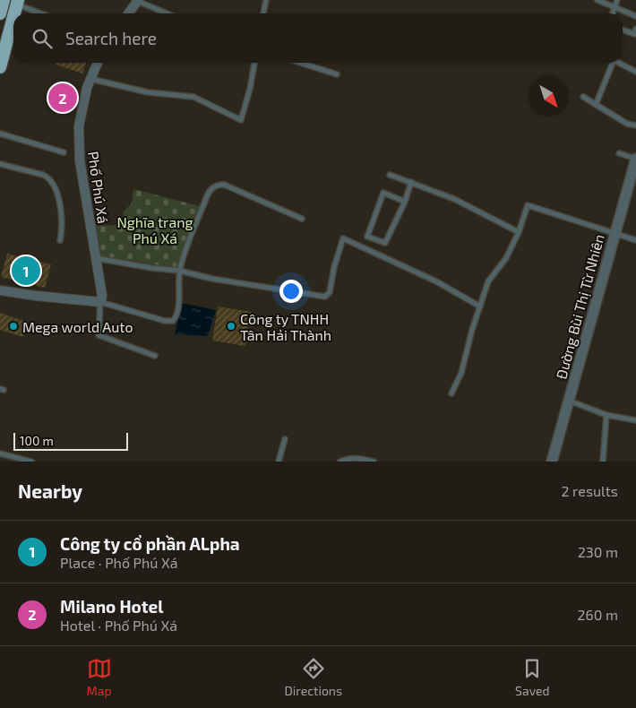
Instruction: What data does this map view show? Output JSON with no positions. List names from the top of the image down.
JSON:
{
  "streets": {
    "street": ["Phố Phú Xá", "Đường Bùi Thị Từ Nhiên"]
  },
  "parks": ["Nghĩa trang Phú Xá"],
  "places": ["Mega world Auto", "Công ty TNHH Tân Hải Thành"],
  "scale_bar": "100 m",
  "north": "bottom right",
  "page": {
    "search": "Search here",
    "pins": ["2", "1"],
    "scale": "100 m",
    "heading": ["Nearby", "2 results"],
    "list": [
      {
        "mark": "1",
        "name": "Công ty cổ phần ALpha",
        "note": "Place · Phố Phú Xá",
        "value": "230 m"
      },
      {
        "mark": "2",
        "name": "Milano Hotel",
        "note": "Hotel · Phố Phú Xá",
        "value": "260 m"
      }
    ],
    "nav": ["Map", "Directions", "Saved"]
  }
}
